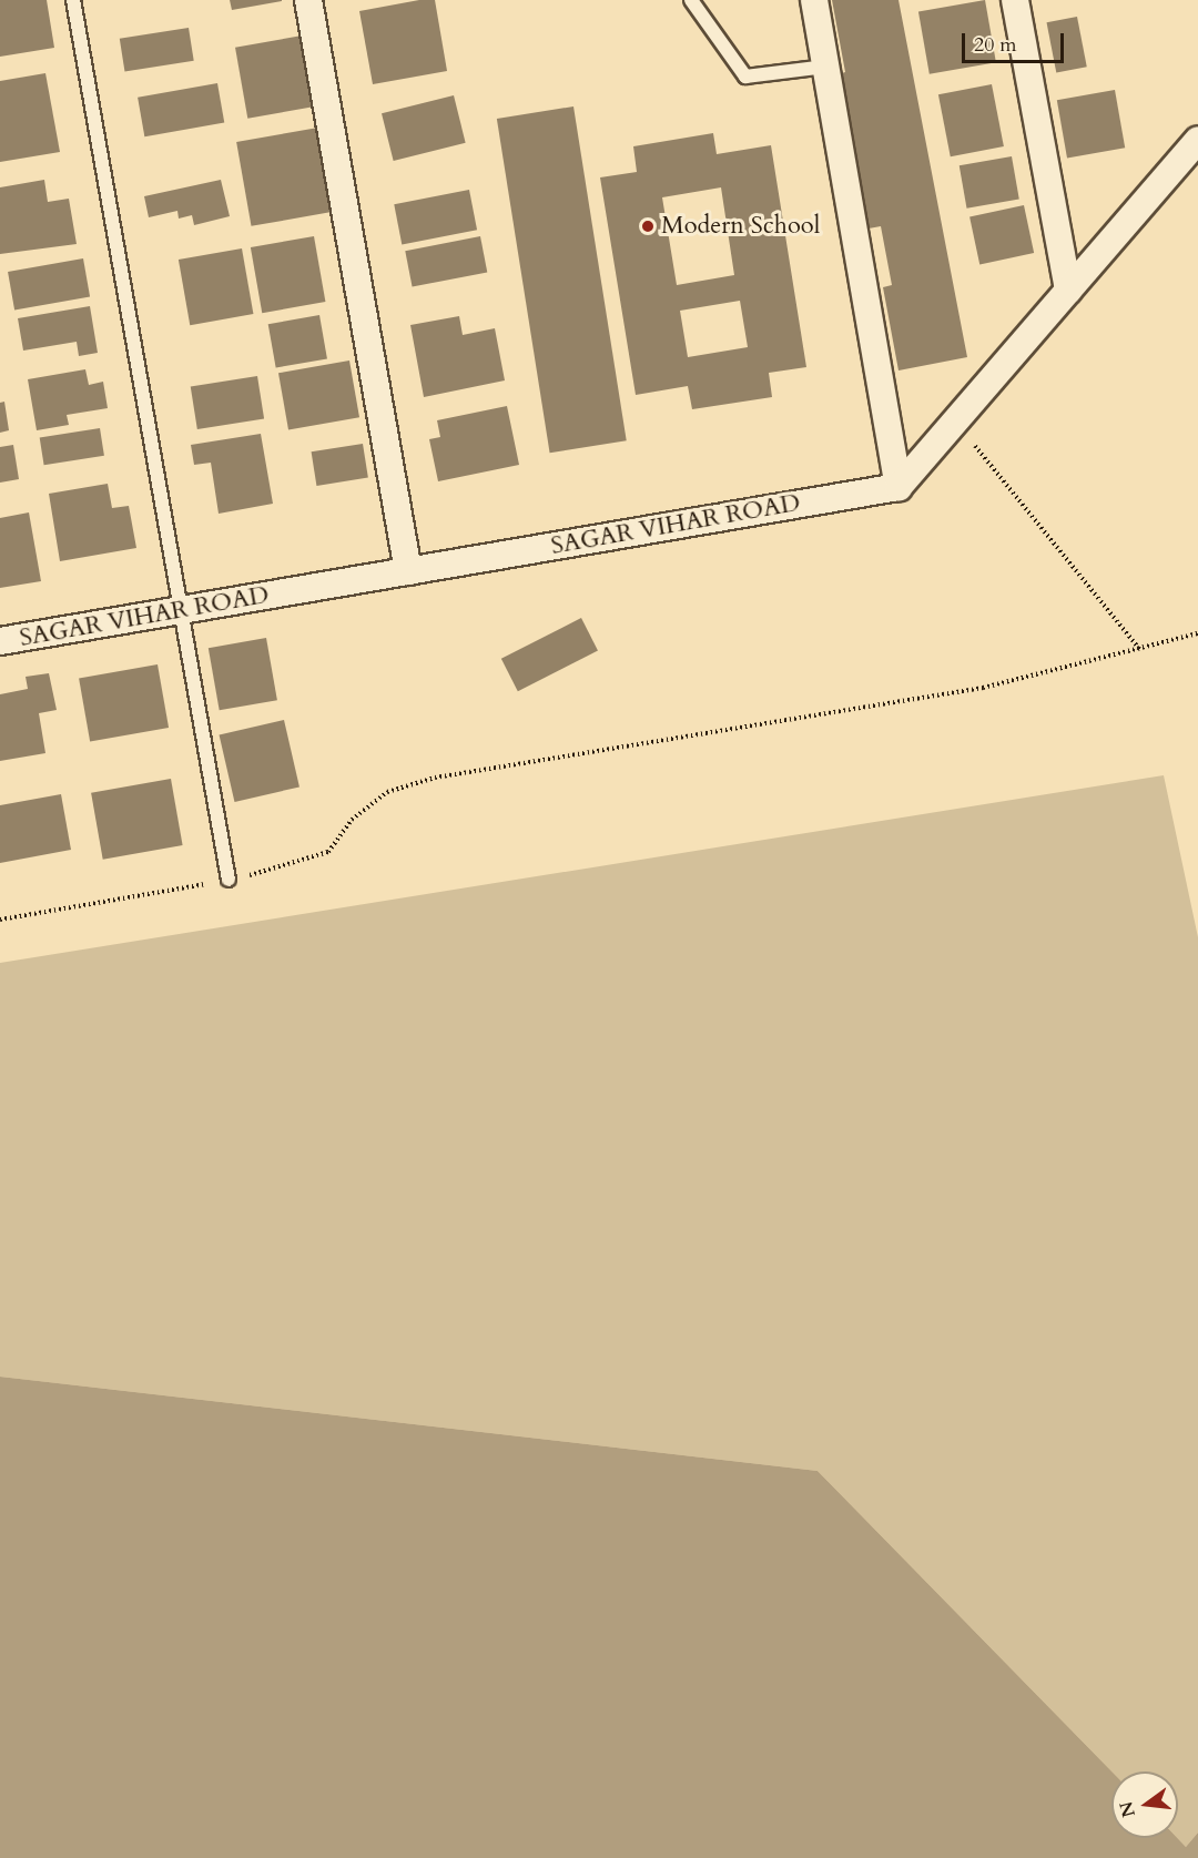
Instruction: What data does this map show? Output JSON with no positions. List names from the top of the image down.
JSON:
{
  "streets": {
    "street": ["SAGAR VIHAR ROAD"]
  },
  "places": ["Modern School"],
  "scale_bar": "20 m",
  "north": "left"
}
